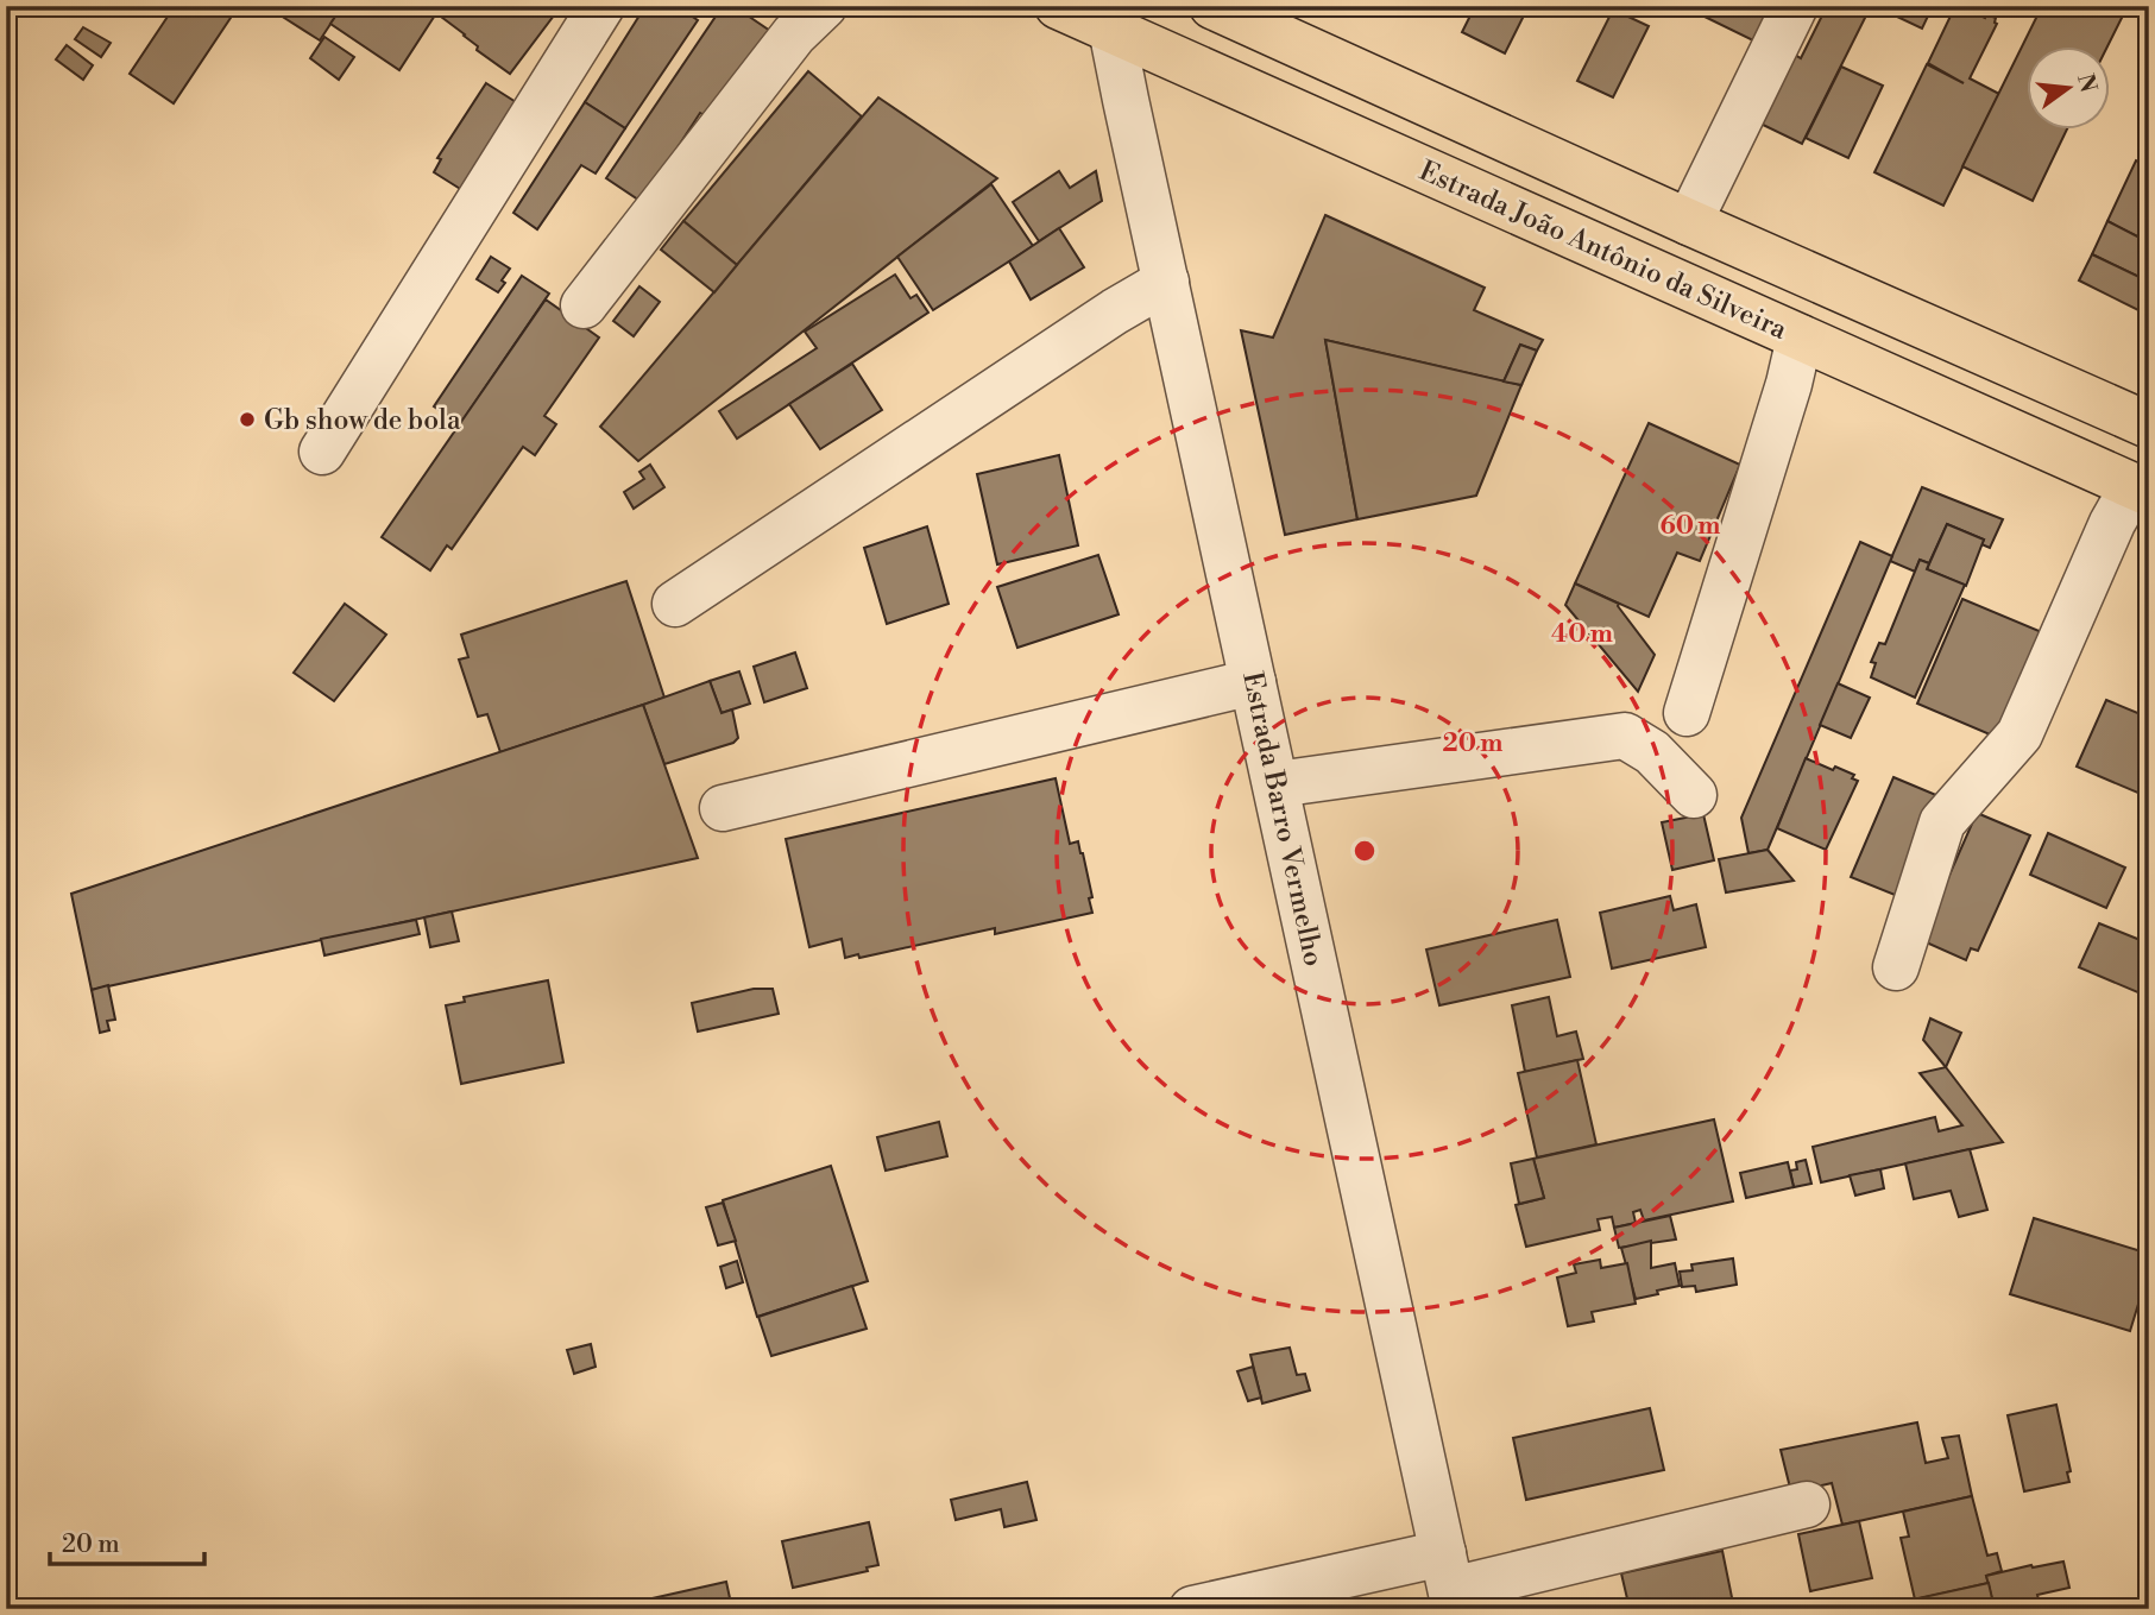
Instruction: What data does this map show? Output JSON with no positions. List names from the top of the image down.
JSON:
{
  "streets": {
    "main road": ["Estrada João Antônio da Silveira"],
    "street": ["Estrada Barro Vermelho"]
  },
  "crossings": [
    ["Estrada João Antônio da Silveira", "Estrada Barro Vermelho"]
  ],
  "places": ["Gb show de bola"],
  "scale_bar": "20 m",
  "north": "right",
  "rings": ["60 m", "40 m", "20 m"]
}
